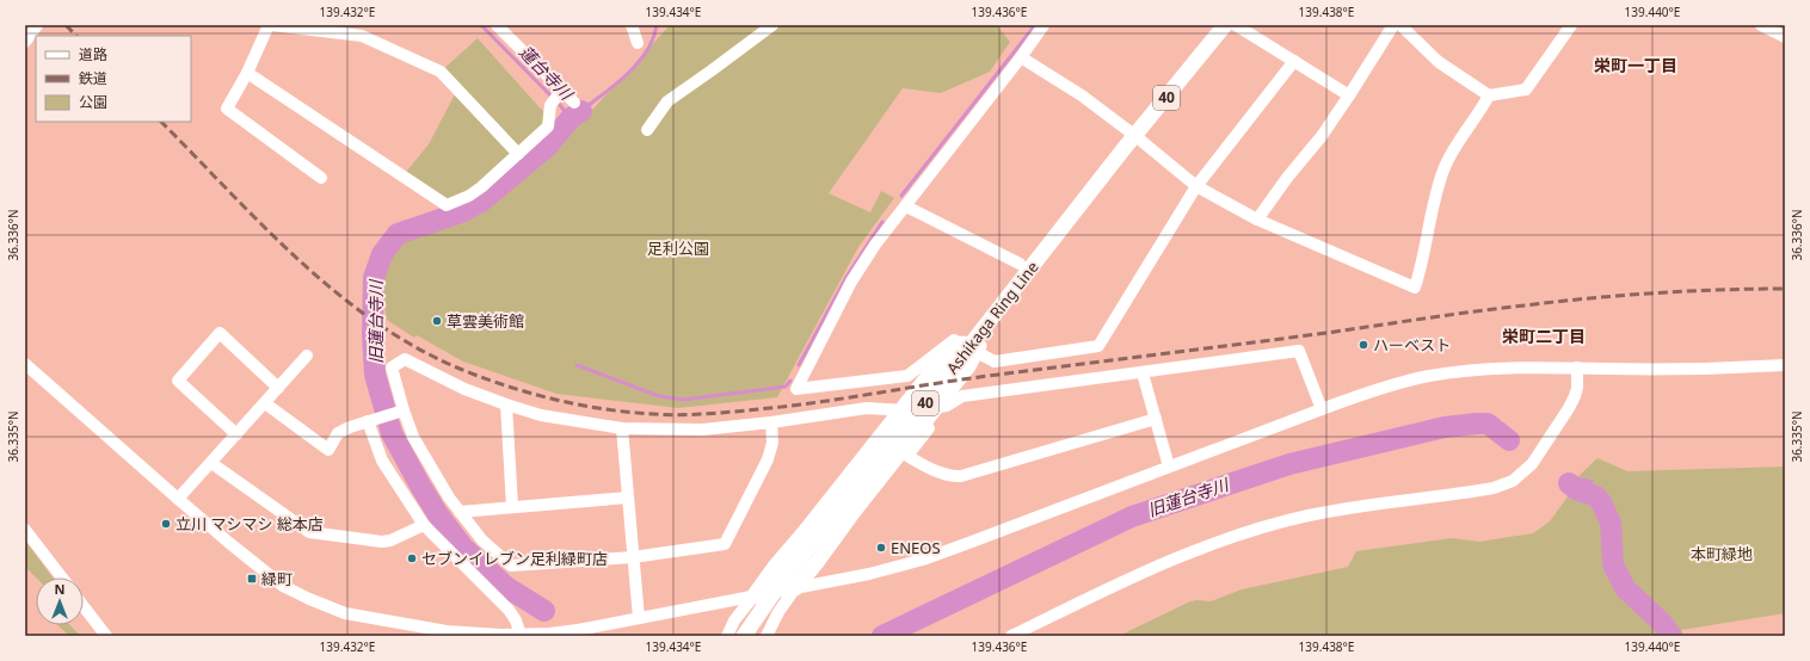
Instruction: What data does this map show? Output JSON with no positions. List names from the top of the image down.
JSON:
{
  "streets": {
    "main road": ["40", "Ashikaga Ring Line"]
  },
  "districts": ["栄町一丁目", "栄町二丁目"],
  "water": ["蓮台寺川", "旧蓮台寺川"],
  "parks": ["足利公園", "本町緑地"],
  "places": {
    "other": [
      "草雲美術館",
      "ハーベスト",
      "立川 マシマシ 総本店",
      "ENEOS",
      "セブンイレブン足利緑町店"
    ],
    "transit": ["緑町"]
  },
  "legend": ["道路", "鉄道", "公園"],
  "north": "top",
  "coordinates": [
    "139.432°E",
    "139.434°E",
    "139.436°E",
    "139.438°E",
    "139.440°E",
    "36.336°N",
    "36.335°N"
  ]
}
